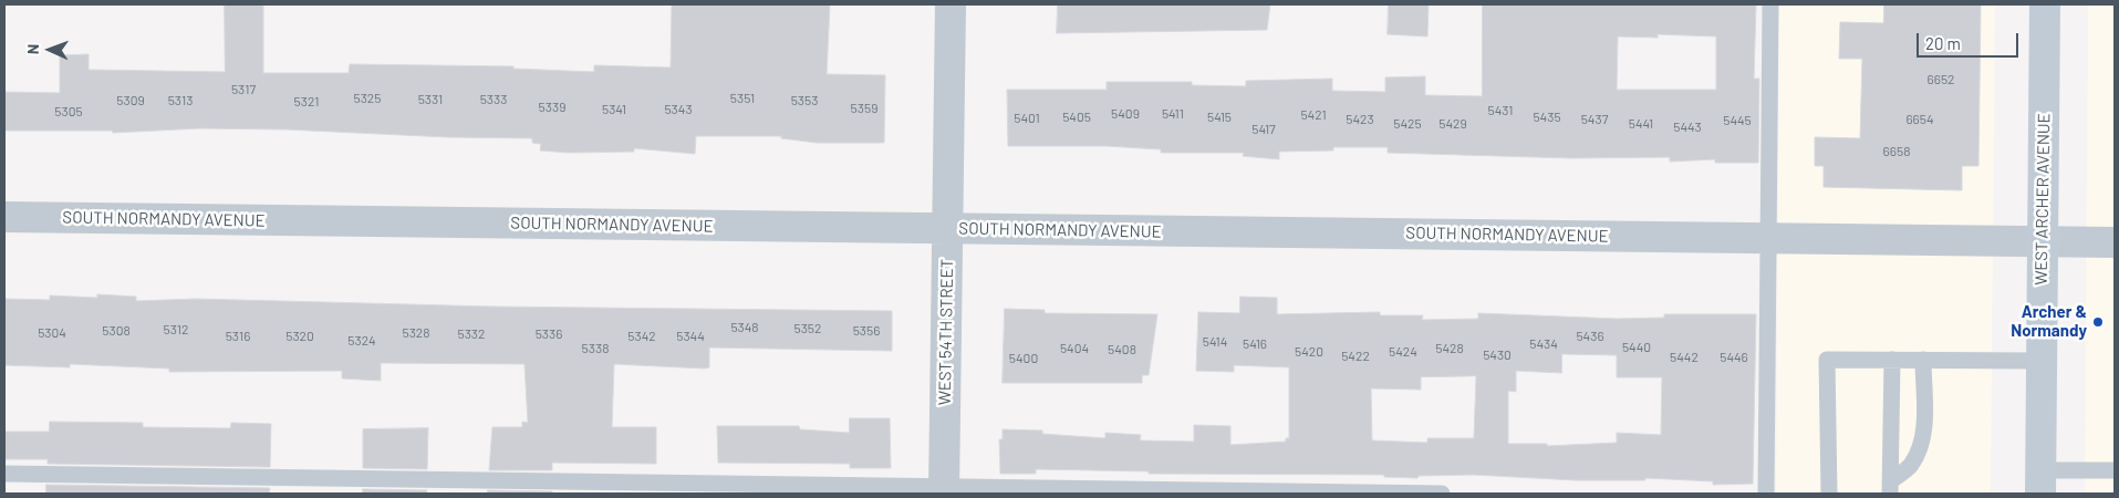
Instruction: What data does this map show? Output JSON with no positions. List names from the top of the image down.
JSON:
{
  "streets": {
    "main road": ["WEST ARCHER AVENUE"],
    "street": ["SOUTH NORMANDY AVENUE", "WEST 54TH STREET"]
  },
  "crossings": [
    ["WEST ARCHER AVENUE", "SOUTH NORMANDY AVENUE"],
    ["SOUTH NORMANDY AVENUE", "WEST 54TH STREET"]
  ],
  "places": ["Archer & Normandy"],
  "house_numbers": [
    "6652",
    "5317",
    "5325",
    "5351",
    "5331",
    "5333",
    "5309",
    "5313",
    "5353",
    "5321",
    "5339",
    "5359",
    "5341",
    "5343",
    "5431",
    "5305",
    "5409",
    "5411",
    "5421",
    "5405",
    "5415",
    "5435",
    "5401",
    "5423",
    "5437",
    "6654",
    "5445",
    "5425",
    "5429",
    "5441",
    "5443",
    "5417",
    "6658",
    "5348",
    "5352",
    "5312",
    "5308",
    "5356",
    "5304",
    "5328",
    "5332",
    "5336",
    "5316",
    "5320",
    "5342",
    "5344",
    "5436",
    "5324",
    "5414",
    "5416",
    "5434",
    "5440",
    "5338",
    "5404",
    "5428",
    "5408",
    "5420",
    "5424",
    "5430",
    "5422",
    "5442",
    "5446",
    "5400"
  ],
  "scale_bar": "20 m",
  "north": "left"
}
